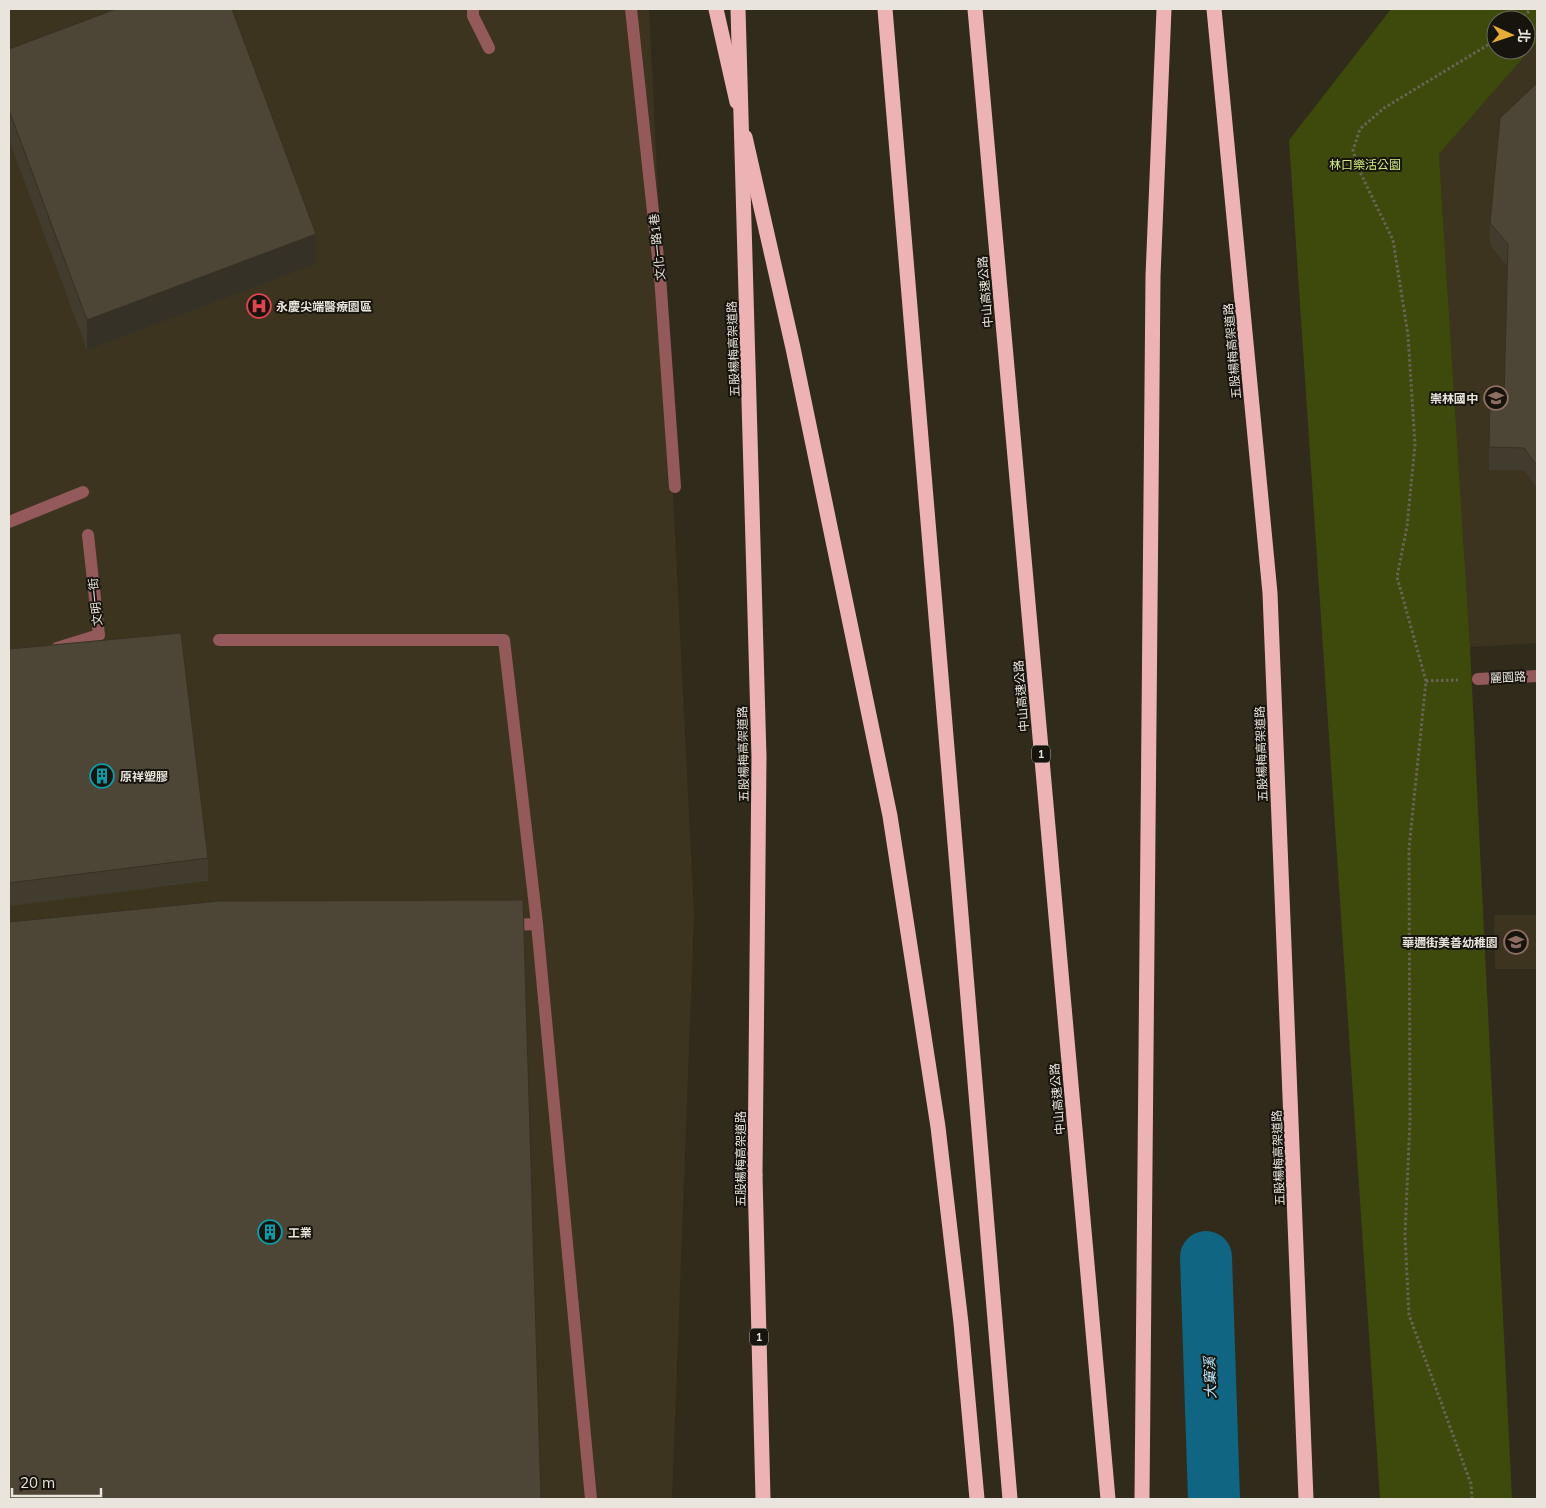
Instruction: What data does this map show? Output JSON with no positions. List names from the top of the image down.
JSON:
{
  "streets": {
    "highway": ["中山高速公路", "五股楊梅高架道路", "1"],
    "street": ["文化一路1巷", "文明一街", "麗園路"]
  },
  "water": ["大窠溪"],
  "parks": ["林口樂活公園"],
  "places": {
    "hospital": ["永慶尖端醫療園區"],
    "school or university": ["崇林國中", "華邇街美善幼稚園"],
    "building": ["原祥塑膠", "工業"]
  },
  "scale_bar": "20 m",
  "north": "right"
}
